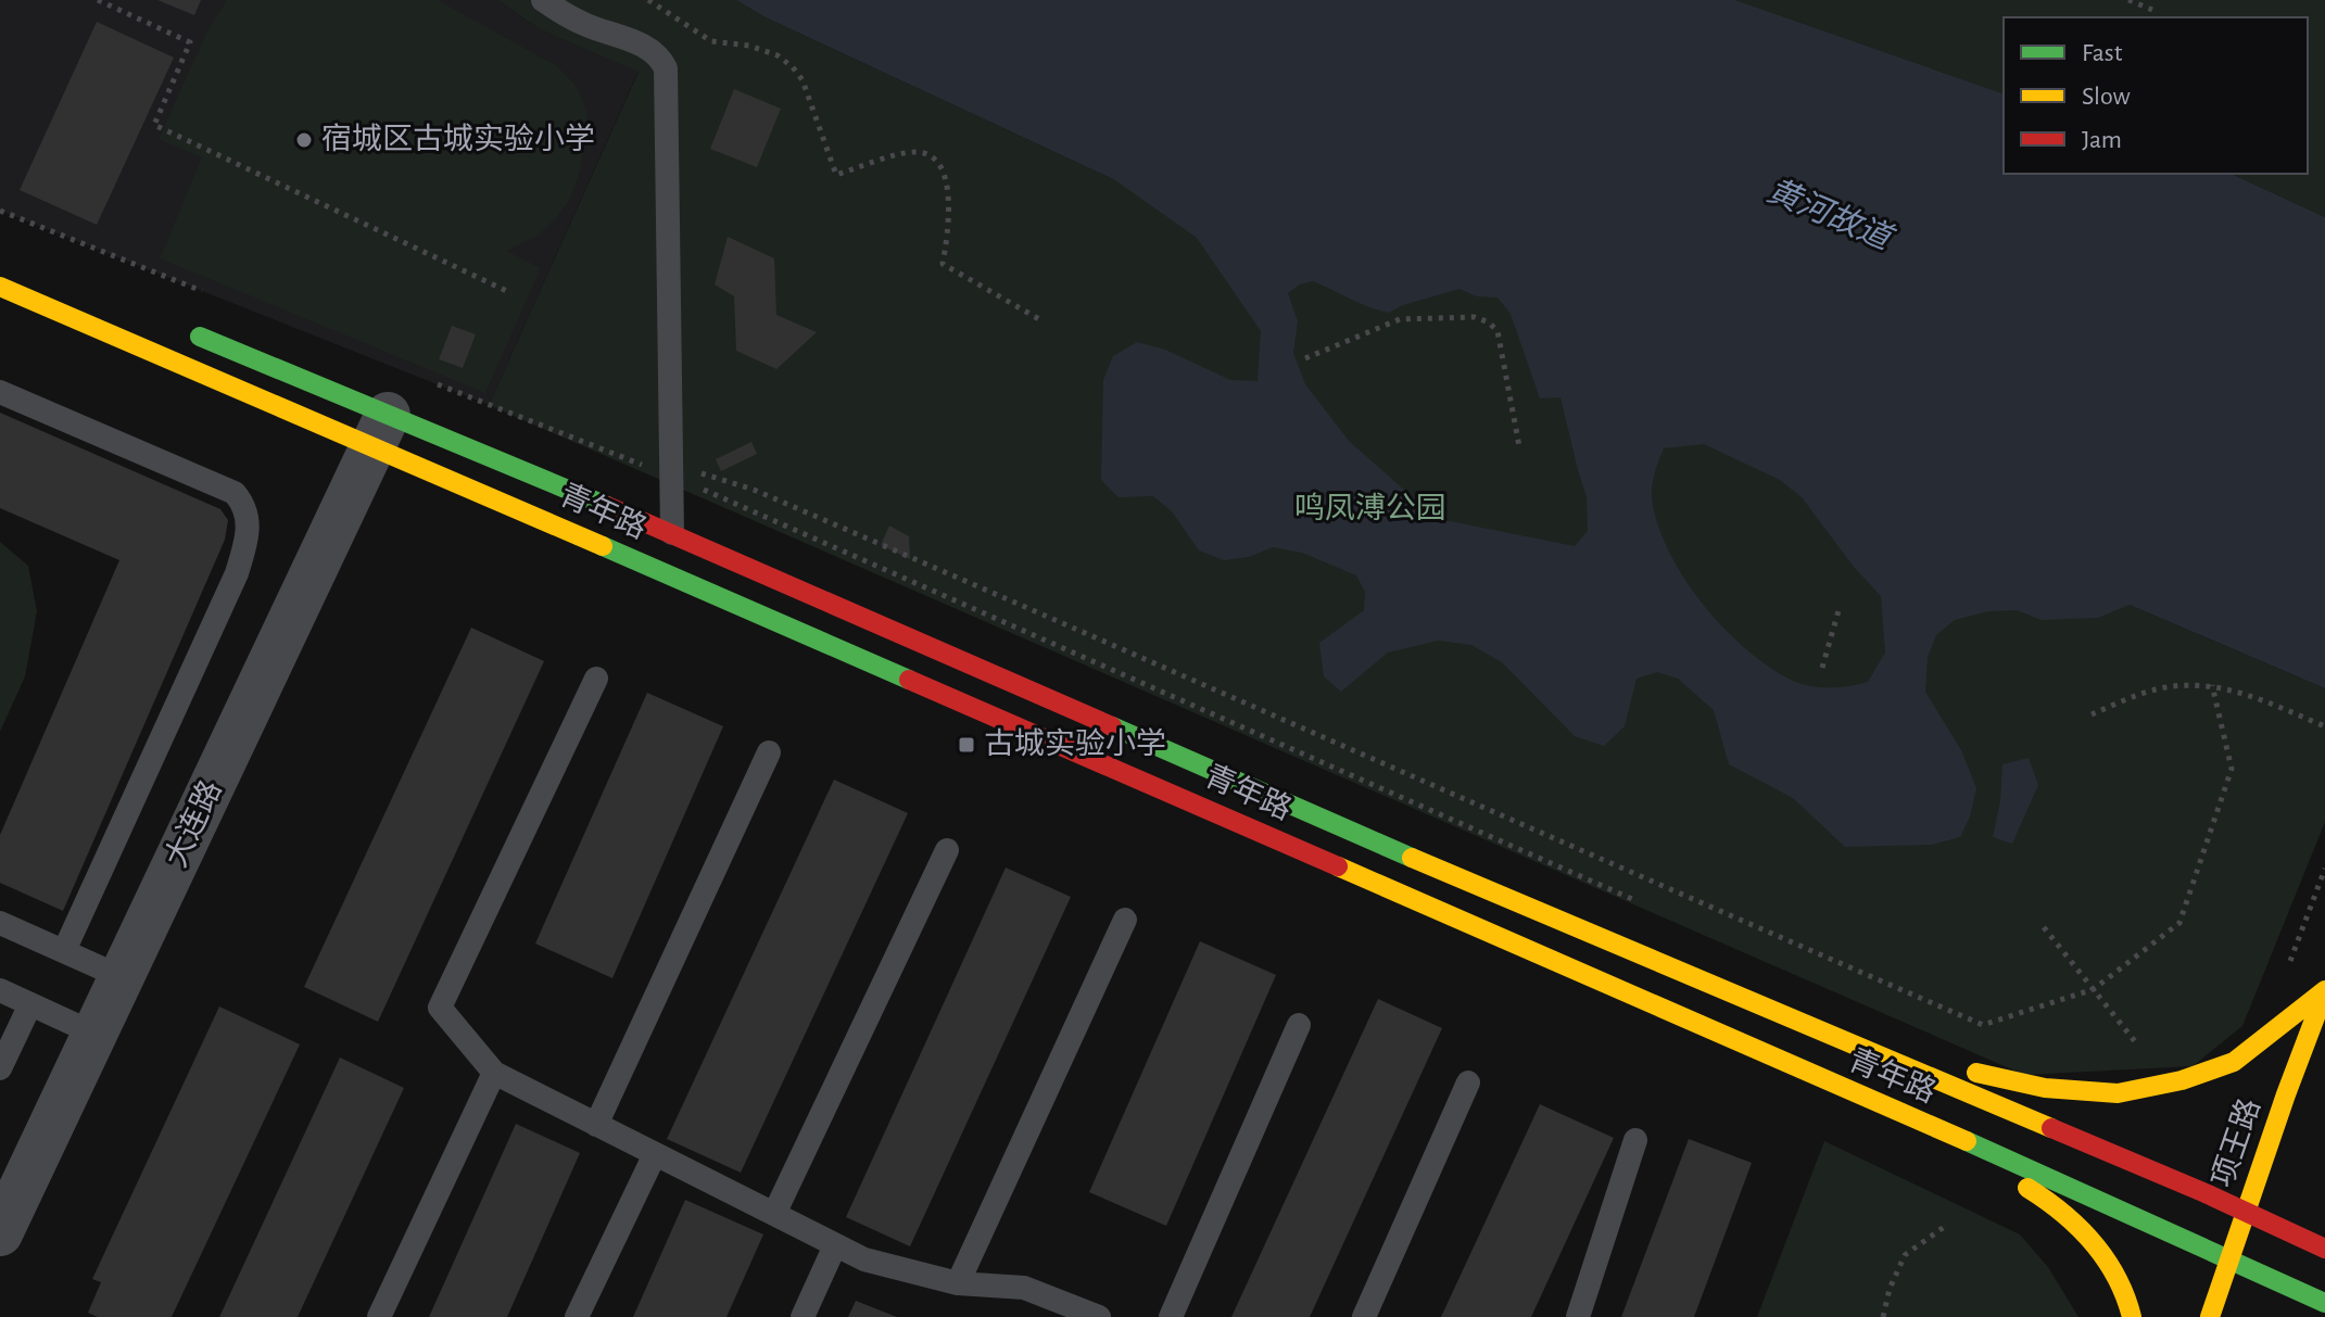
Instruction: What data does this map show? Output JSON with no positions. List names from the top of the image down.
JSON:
{
  "streets": {
    "street": ["青年路", "大连路", "项王路"]
  },
  "crossings": [
    ["青年路", "大连路"],
    ["青年路", "项王路"]
  ],
  "water": ["黄河故道"],
  "parks": ["鸣凤溥公园"],
  "places": {
    "other": ["宿城区古城实验小学"],
    "transit": ["古城实验小学"]
  },
  "legend": ["Fast", "Slow", "Jam"]
}
